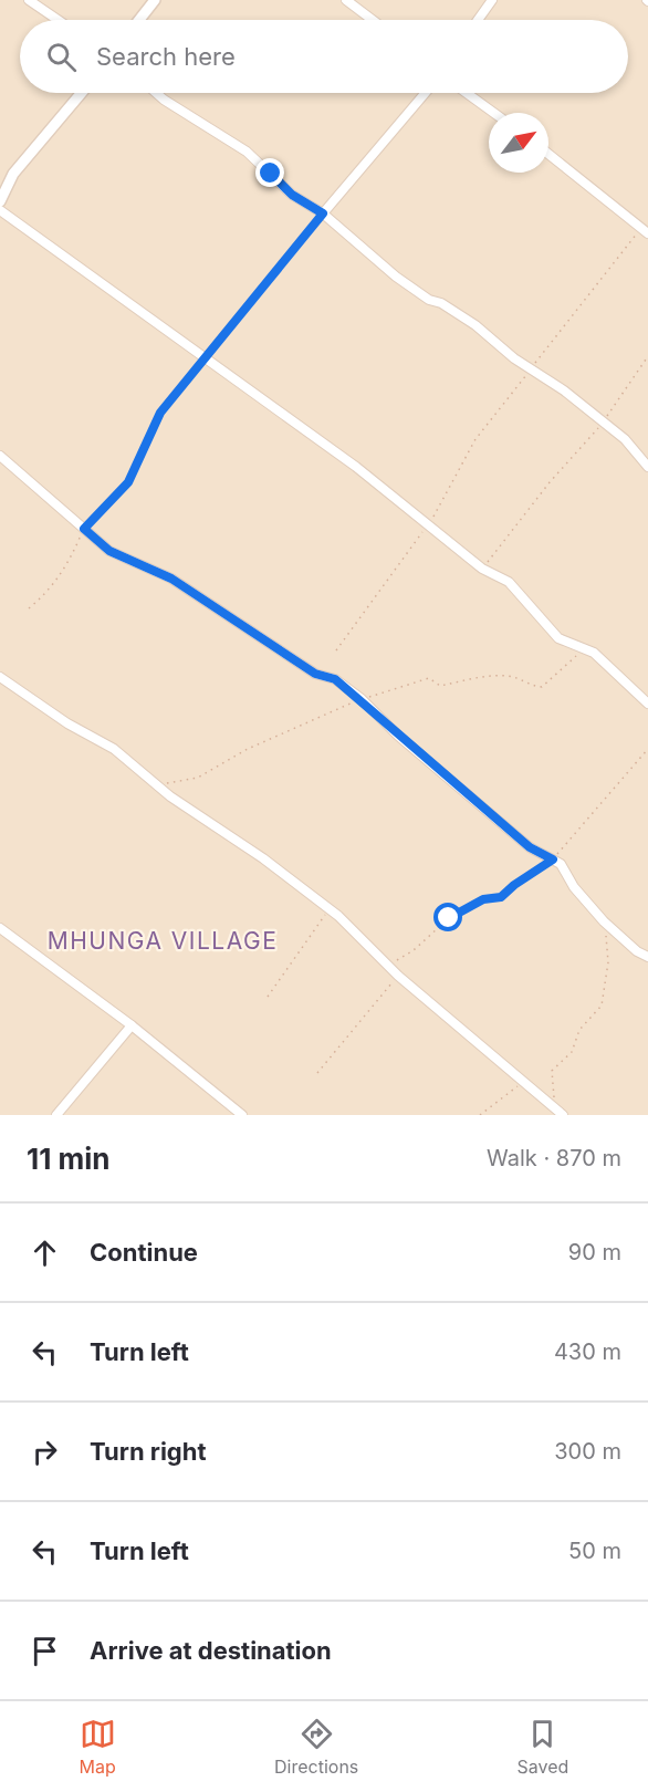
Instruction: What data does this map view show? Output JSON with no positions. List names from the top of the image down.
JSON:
{
  "districts": ["MHUNGA VILLAGE"],
  "north": "top right",
  "page": {
    "search": "Search here",
    "heading": ["11 min", "Walk · 870 m"],
    "list": [
      ["Continue", "90 m"],
      ["Turn left", "430 m"],
      ["Turn right", "300 m"],
      ["Turn left", "50 m"],
      "Arrive at destination"
    ],
    "nav": ["Map", "Directions", "Saved"]
  }
}
